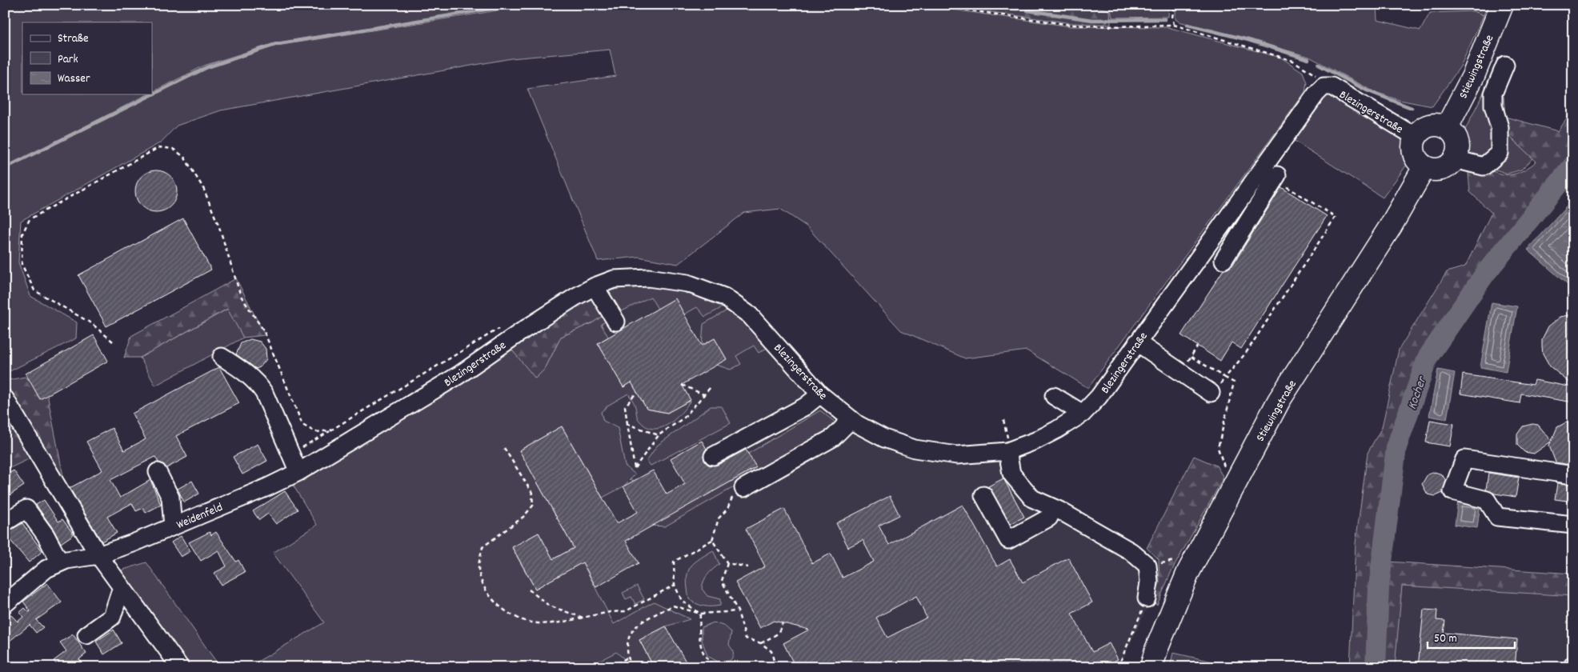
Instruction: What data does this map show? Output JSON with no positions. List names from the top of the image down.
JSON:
{
  "streets": {
    "main road": ["Stiewingstraße"],
    "street": ["Blezingerstraße", "Weidenfeld"]
  },
  "crossings": [
    ["Stiewingstraße", "Blezingerstraße"],
    ["Blezingerstraße", "Weidenfeld"]
  ],
  "water": ["Kocher"],
  "legend": ["Straße", "Park", "Wasser"],
  "scale_bar": "50 m"
}
